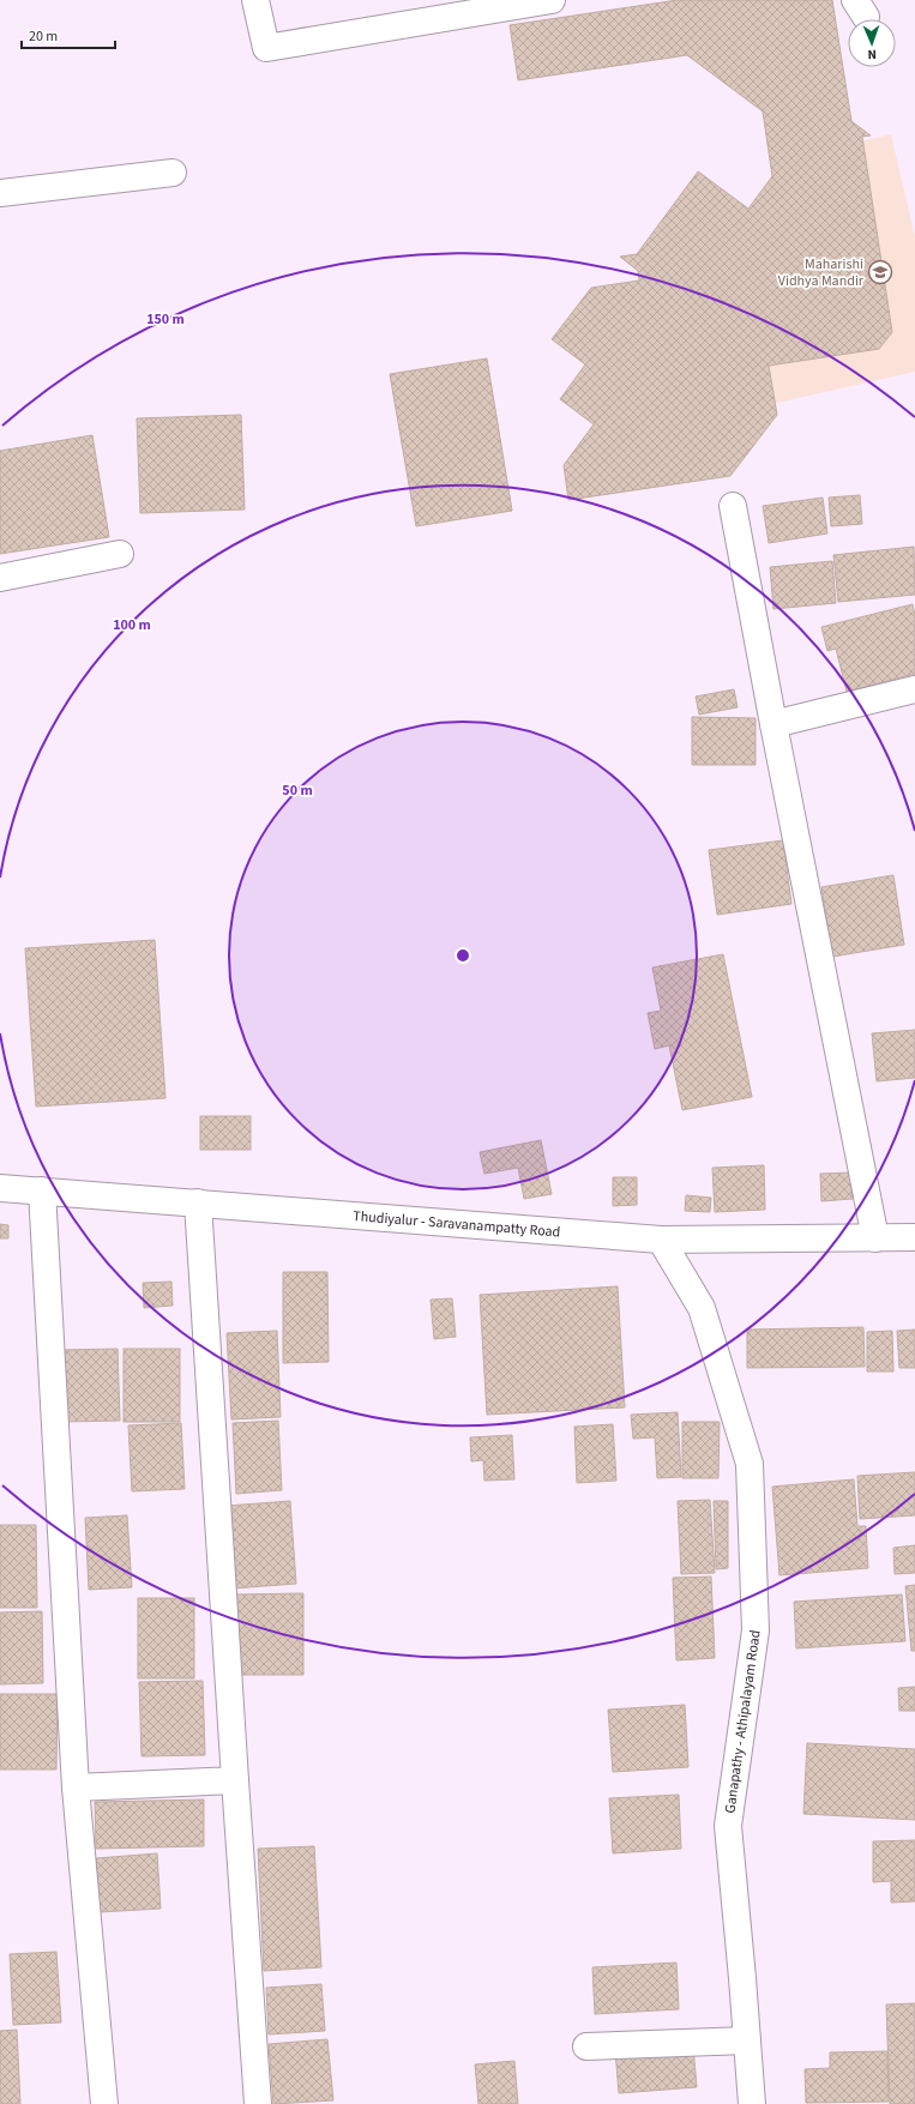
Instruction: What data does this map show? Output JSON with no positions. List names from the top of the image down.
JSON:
{
  "streets": {
    "street": ["Thudiyalur - Saravanampatty Road", "Ganapathy - Athipalayam Road"]
  },
  "crossings": [
    ["Thudiyalur - Saravanampatty Road", "Ganapathy - Athipalayam Road"]
  ],
  "places": {
    "school or university": ["Maharishi Vidhya Mandir"]
  },
  "scale_bar": "20 m",
  "north": "bottom",
  "rings": ["150 m", "100 m", "50 m"]
}
